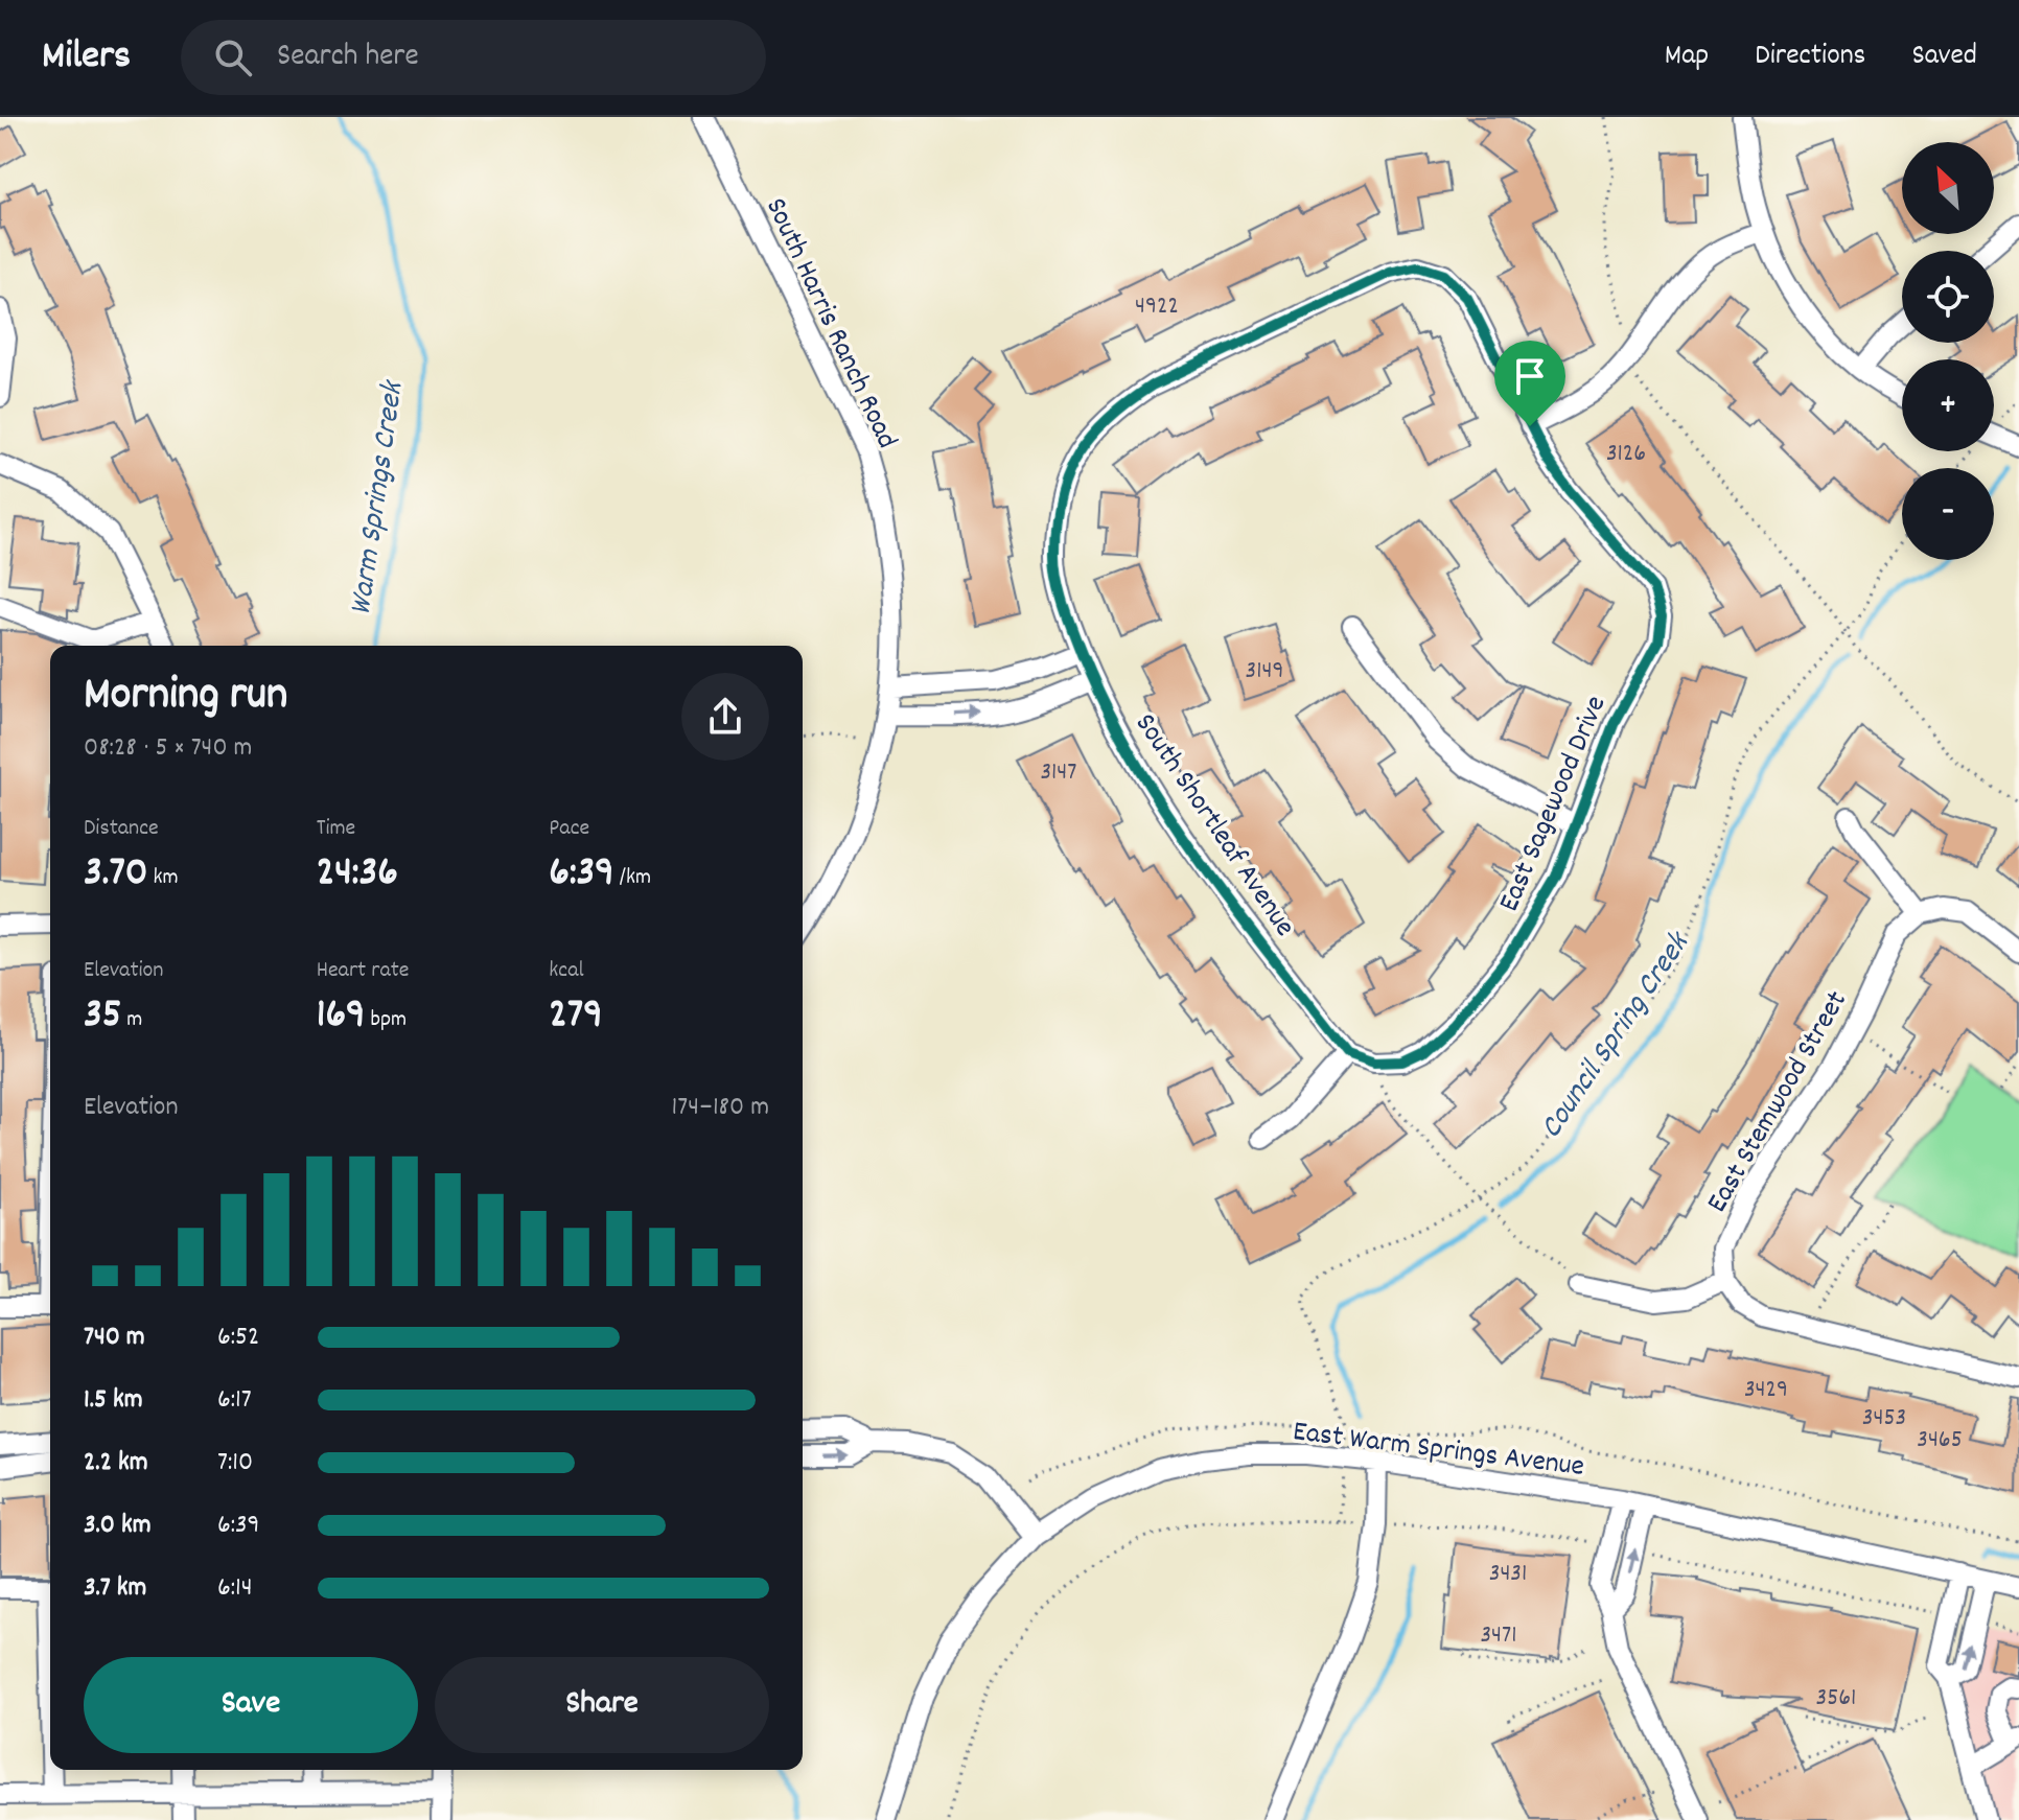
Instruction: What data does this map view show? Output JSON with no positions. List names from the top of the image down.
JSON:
{
  "streets": {
    "street": [
      "South Harris Ranch Road",
      "East Sagewood Drive",
      "South Shortleaf Avenue",
      "East Stemwood Street",
      "East Warm Springs Avenue"
    ]
  },
  "crossings": [
    ["East Sagewood Drive", "South Shortleaf Avenue"]
  ],
  "water": ["Warm Springs Creek", "Council Spring Creek"],
  "house_numbers": [
    "4922",
    "3126",
    "3149",
    "3147",
    "3429",
    "3453",
    "3465",
    "3431",
    "3471",
    "3561"
  ],
  "north": "top left",
  "page": {
    "header": "Milers",
    "search": "Search here",
    "nav": ["Map", "Directions", "Saved"],
    "map_buttons": ["+", "−"],
    "heading": ["Morning run", "08:28 · 5 × 740 m"],
    "stats": [
      ["Distance", "3.70 km"],
      ["Time", "24:36"],
      ["Pace", "6:39 /km"],
      ["Elevation", "35 m"],
      ["Heart rate", "169 bpm"],
      ["kcal", "279"]
    ],
    "chart": ["Elevation", "174–180 m"],
    "list": [
      {
        "name": "740 m",
        "note": "6:52"
      },
      {
        "name": "1.5 km",
        "note": "6:17"
      },
      {
        "name": "2.2 km",
        "note": "7:10"
      },
      {
        "name": "3.0 km",
        "note": "6:39"
      },
      {
        "name": "3.7 km",
        "note": "6:14"
      }
    ],
    "buttons": ["Save", "Share"]
  }
}
